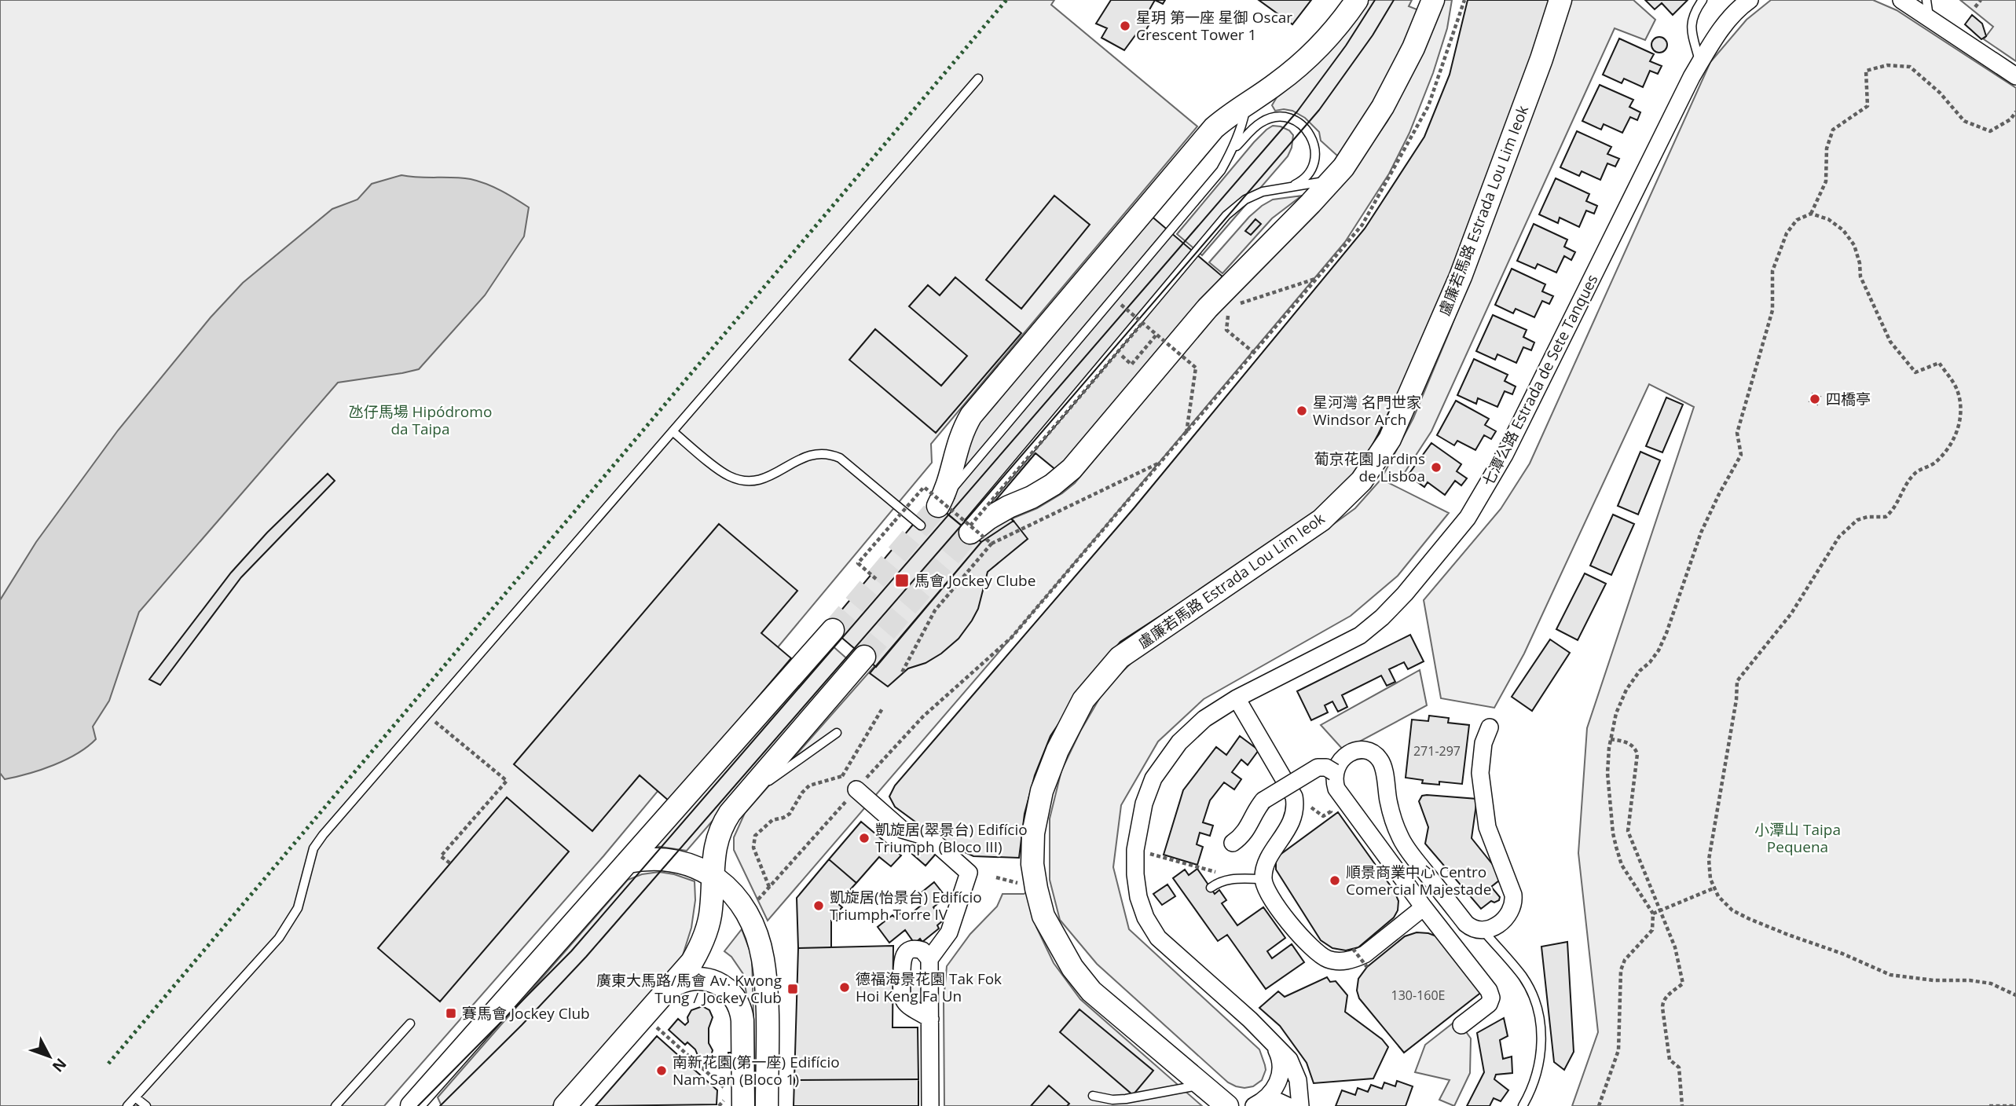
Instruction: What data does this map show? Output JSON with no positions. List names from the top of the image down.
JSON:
{
  "streets": {
    "main road": ["盧廉若馬路 Estrada Lou Lim Ieok"],
    "street": ["七潭公路 Estrada de Sete Tanques"]
  },
  "parks": ["氹仔馬場 Hipódromo da Taipa", "小潭山 Taipa Pequena"],
  "places": {
    "other": [
      "星玥 第一座 星御 Oscar Crescent Tower 1",
      "四橋亭",
      "星河灣 名門世家 Windsor Arch",
      "葡京花園 Jardins de Lisboa",
      "凱旋居(翠景台) Edifício Triumph (Bloco III)",
      "順景商業中心 Centro Comercial Majestade",
      "凱旋居(怡景台) Edifício Triumph Torre IV",
      "德福海景花園 Tak Fok Hoi Keng Fa Un",
      "南新花園(第一座) Edifício Nam San (Bloco 1)"
    ],
    "transit": ["馬會 Jockey Clube", "廣東大馬路/馬會 Av. Kwong Tung / Jockey Club", "賽馬會 Jockey Club"]
  },
  "house_numbers": ["271-297", "130-160E"],
  "north": "bottom right"
}
